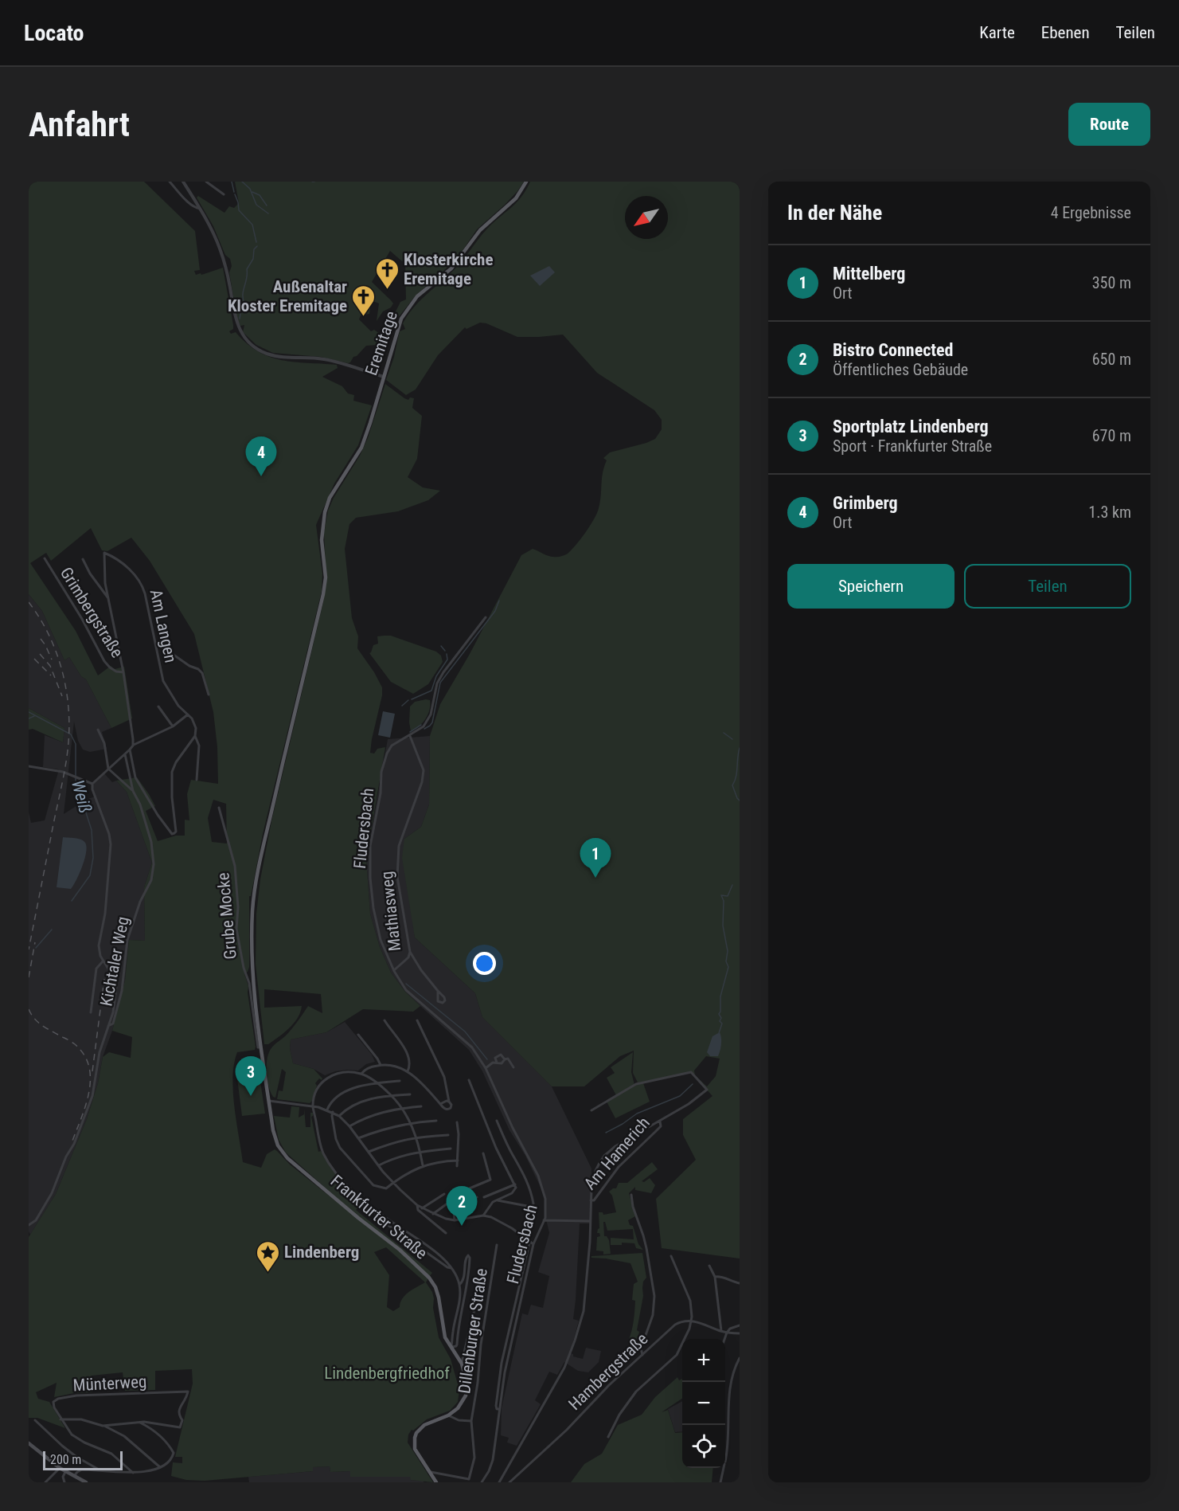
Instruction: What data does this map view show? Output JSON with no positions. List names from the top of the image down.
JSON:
{
  "streets": {
    "main road": ["Eremitage", "Frankfurter Straße"],
    "street": [
      "Grimbergstraße",
      "Am Langen",
      "Fludersbach",
      "Mathiasweg",
      "Grube Mocke",
      "Kichtaler Weg",
      "Am Hamerich",
      "Dillenburger Straße",
      "Hambergstraße",
      "Münterweg"
    ]
  },
  "crossings": [
    ["Eremitage", "Frankfurter Straße"],
    ["Fludersbach", "Mathiasweg"],
    ["Grube Mocke", "Frankfurter Straße"],
    ["Frankfurter Straße", "Dillenburger Straße"]
  ],
  "water": ["Weiß"],
  "parks": ["Lindenbergfriedhof"],
  "places": {
    "church": ["Klosterkirche Eremitage", "Außenaltar Kloster Eremitage"],
    "place": ["Lindenberg"]
  },
  "scale_bar": "200 m",
  "north": "bottom left",
  "page": {
    "header": "Locato",
    "nav": ["Karte", "Ebenen", "Teilen"],
    "buttons": [
      "Route",
      ["Speichern", "Teilen"]
    ],
    "title": "Anfahrt",
    "heading": ["In der Nähe", "4 Ergebnisse"],
    "list": [
      {
        "mark": "1",
        "name": "Mittelberg",
        "note": "Ort",
        "value": "350 m"
      },
      {
        "mark": "2",
        "name": "Bistro Connected",
        "note": "Öffentliches Gebäude",
        "value": "650 m"
      },
      {
        "mark": "3",
        "name": "Sportplatz Lindenberg",
        "note": "Sport · Frankfurter Straße",
        "value": "670 m"
      },
      {
        "mark": "4",
        "name": "Grimberg",
        "note": "Ort",
        "value": "1.3 km"
      }
    ],
    "pins": [
      "4",
      "1",
      "3",
      "2"
    ],
    "map_buttons": ["+", "−"],
    "scale": "200 m"
  }
}
